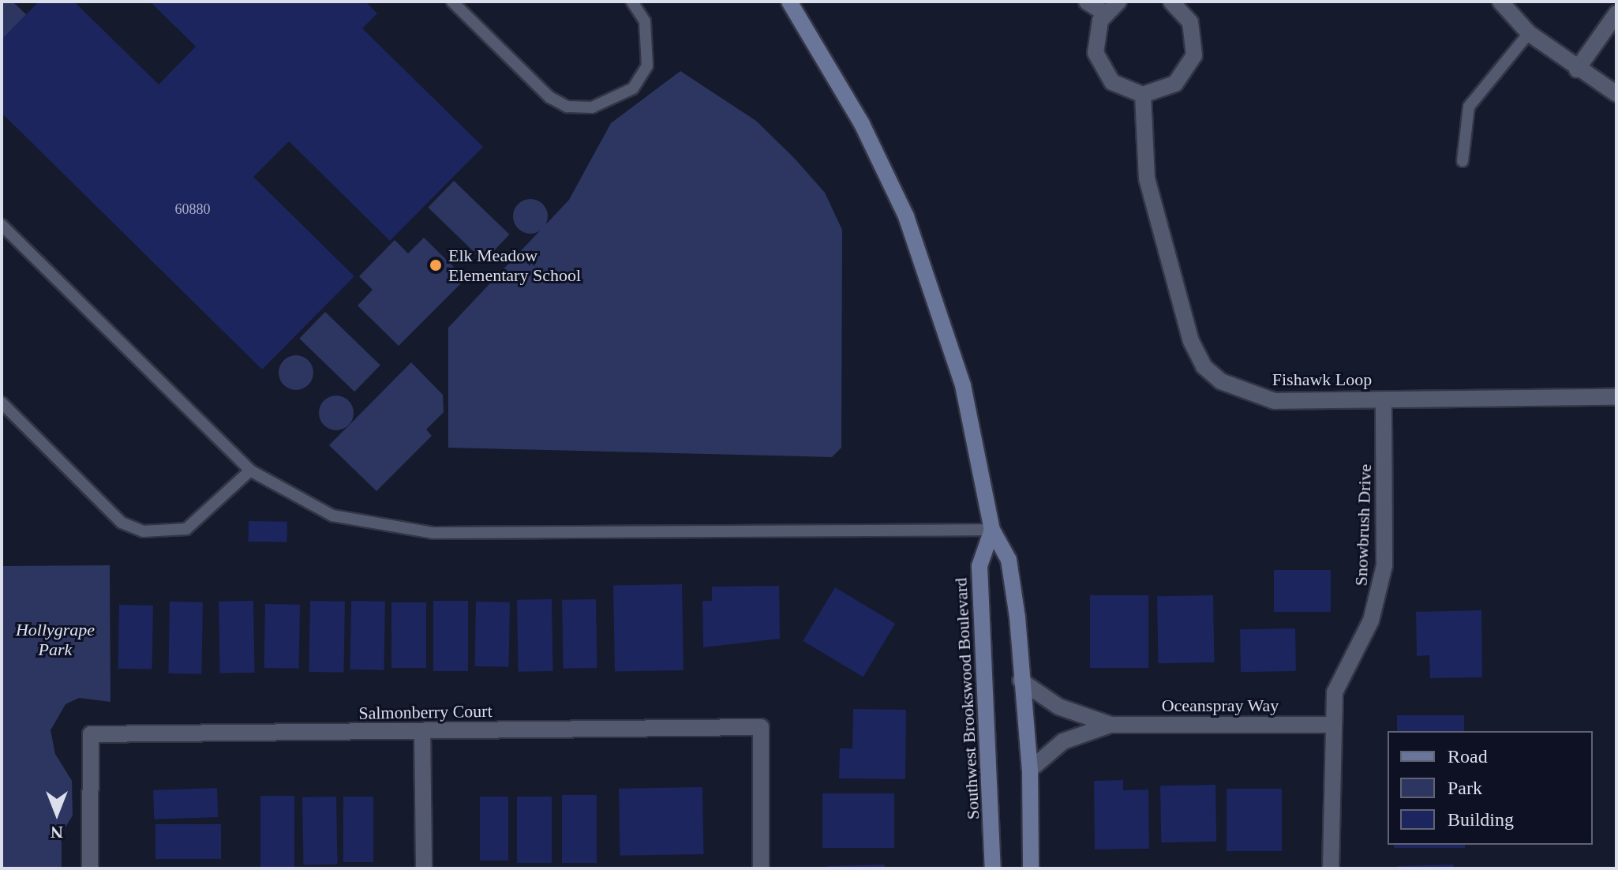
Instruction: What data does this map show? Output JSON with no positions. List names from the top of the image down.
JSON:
{
  "streets": {
    "main road": ["Southwest Brookswood Boulevard"],
    "street": [
      "Fishawk Loop",
      "Snowbrush Drive",
      "Oceanspray Way",
      "Salmonberry Court"
    ]
  },
  "crossings": [
    ["Fishawk Loop", "Snowbrush Drive"],
    ["Snowbrush Drive", "Oceanspray Way"],
    ["Southwest Brookswood Boulevard", "Oceanspray Way"]
  ],
  "parks": ["Hollygrape Park"],
  "places": ["Elk Meadow Elementary School"],
  "house_numbers": ["60880"],
  "legend": ["Road", "Park", "Building"],
  "north": "bottom"
}
